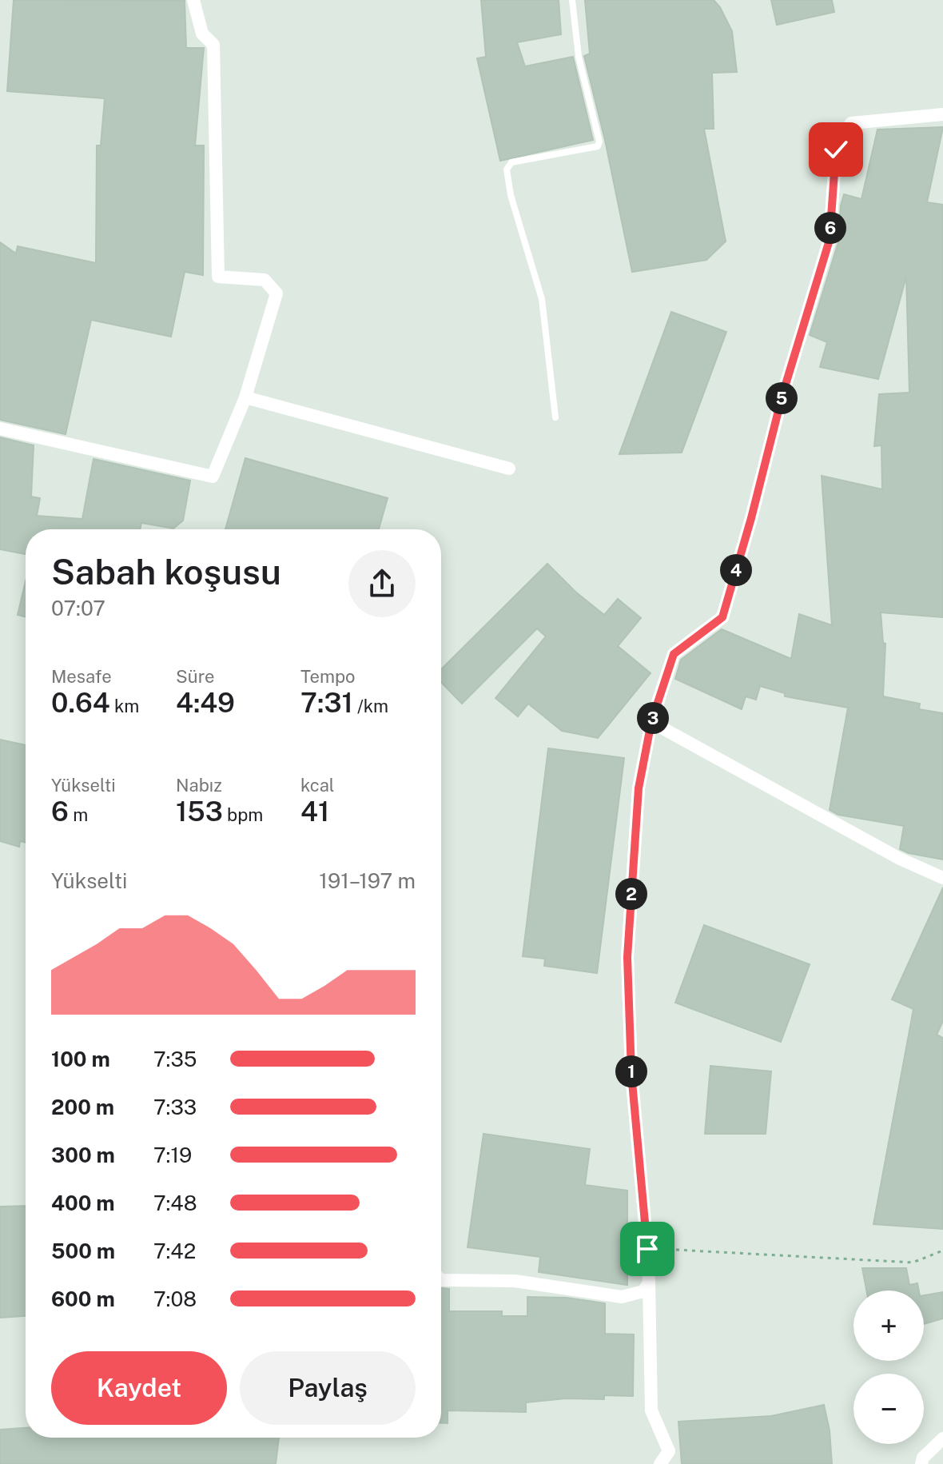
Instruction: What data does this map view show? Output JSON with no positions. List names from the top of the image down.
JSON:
{
  "page": {
    "pins": [
      "6",
      "5",
      "4",
      "3",
      "2",
      "1"
    ],
    "heading": ["Sabah koşusu", "07:07"],
    "stats": [
      ["Mesafe", "0.64 km"],
      ["Süre", "4:49"],
      ["Tempo", "7:31 /km"],
      ["Yükselti", "6 m"],
      ["Nabız", "153 bpm"],
      ["kcal", "41"]
    ],
    "chart": ["Yükselti", "191–197 m"],
    "list": [
      {
        "name": "100 m",
        "note": "7:35"
      },
      {
        "name": "200 m",
        "note": "7:33"
      },
      {
        "name": "300 m",
        "note": "7:19"
      },
      {
        "name": "400 m",
        "note": "7:48"
      },
      {
        "name": "500 m",
        "note": "7:42"
      },
      {
        "name": "600 m",
        "note": "7:08"
      }
    ],
    "map_buttons": ["+", "−"],
    "buttons": ["Kaydet", "Paylaş"]
  }
}
